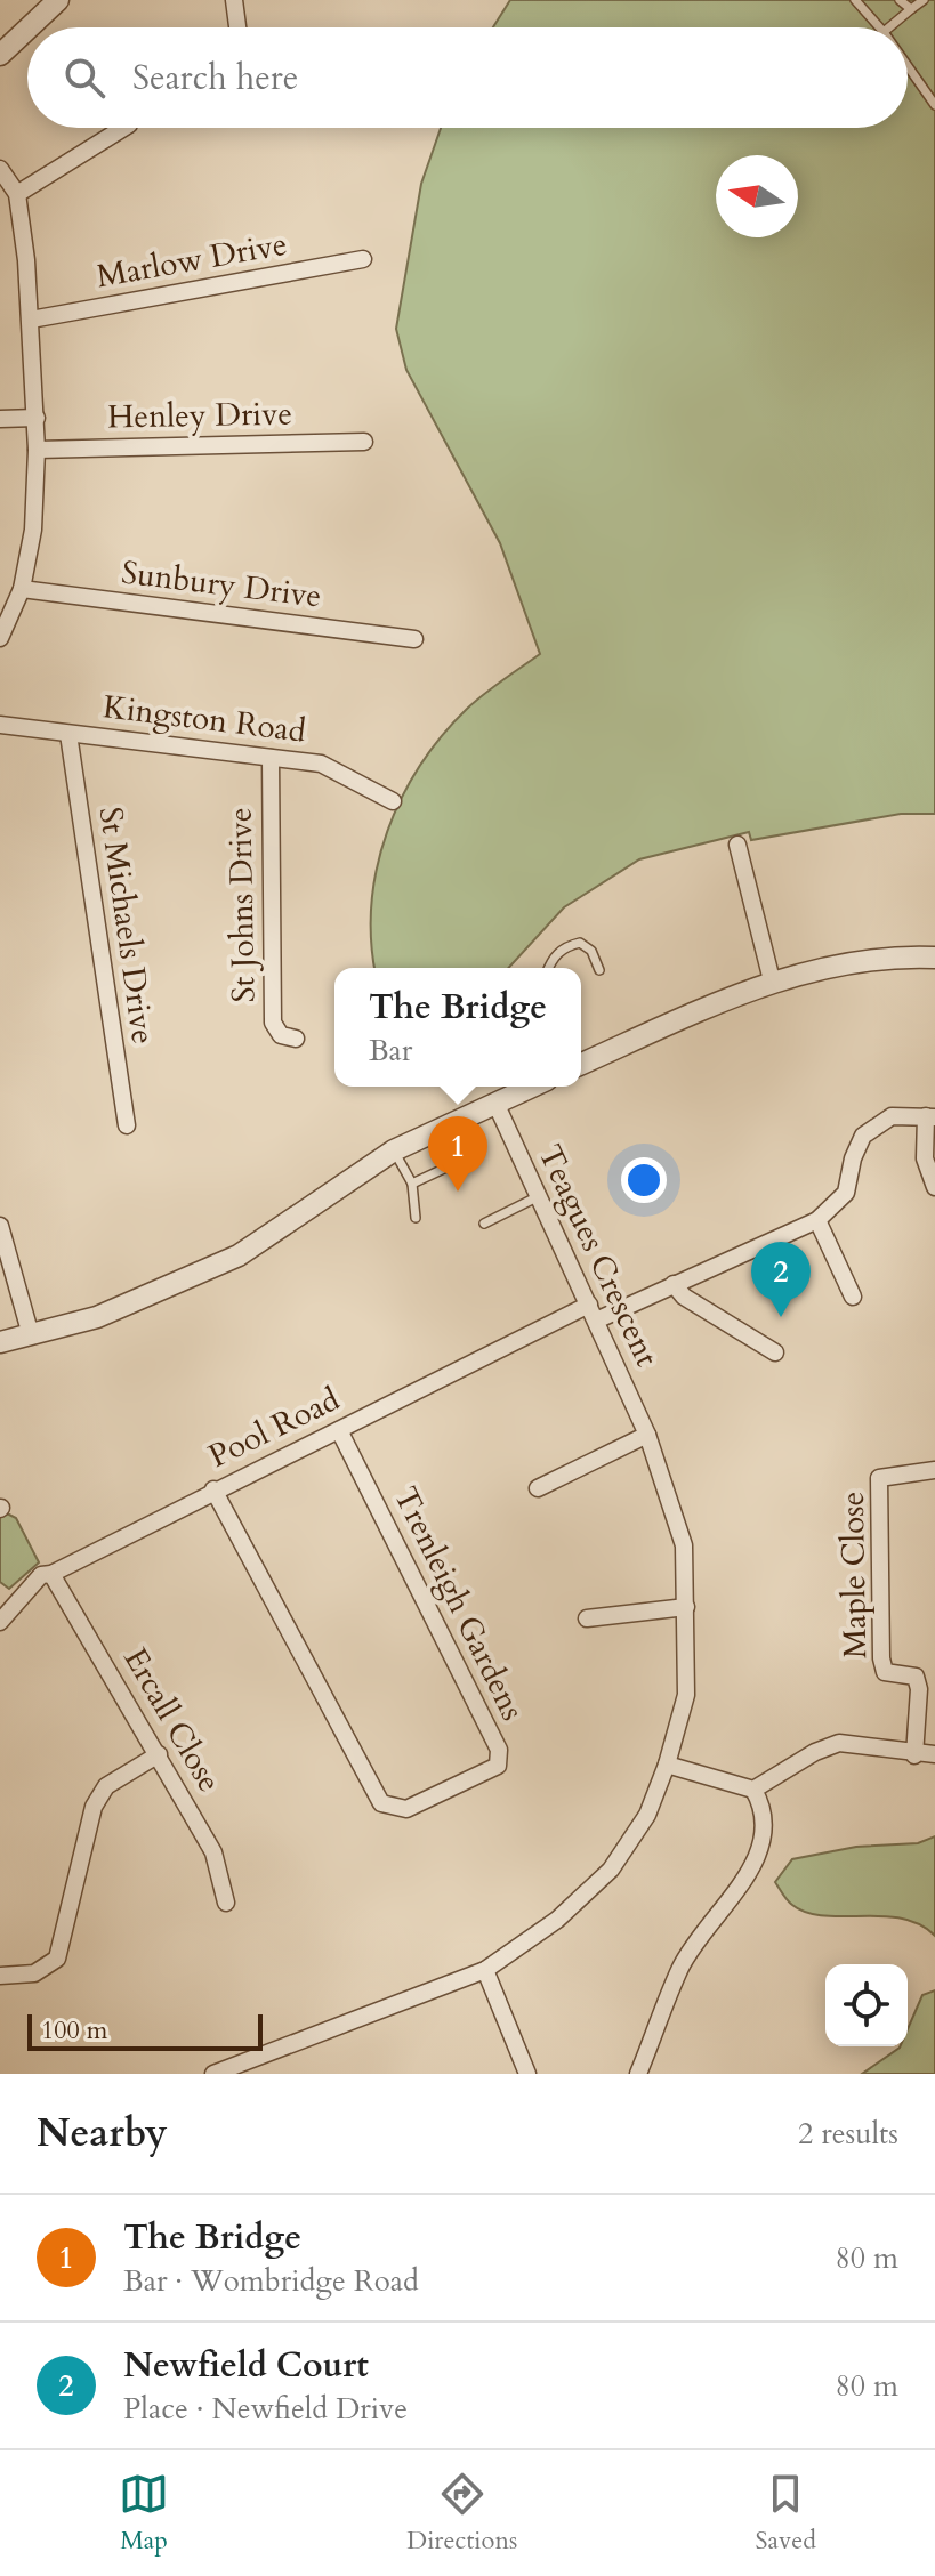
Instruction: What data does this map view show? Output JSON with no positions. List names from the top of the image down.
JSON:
{
  "streets": {
    "street": [
      "Marlow Drive",
      "Henley Drive",
      "Sunbury Drive",
      "Kingston Road",
      "St Johns Drive",
      "St Michaels Drive",
      "Teagues Crescent",
      "Pool Road",
      "Maple Close",
      "Trenleigh Gardens",
      "Ercall Close"
    ]
  },
  "crossings": [
    ["Kingston Road", "St Johns Drive"],
    ["Kingston Road", "St Michaels Drive"],
    ["Teagues Crescent", "Pool Road"],
    ["Pool Road", "Trenleigh Gardens"],
    ["Pool Road", "Ercall Close"]
  ],
  "scale_bar": "100 m",
  "north": "left",
  "page": {
    "search": "Search here",
    "popup": ["The Bridge", "Bar"],
    "pins": ["1", "2"],
    "scale": "100 m",
    "heading": ["Nearby", "2 results"],
    "list": [
      {
        "mark": "1",
        "name": "The Bridge",
        "note": "Bar · Wombridge Road",
        "value": "80 m"
      },
      {
        "mark": "2",
        "name": "Newfield Court",
        "note": "Place · Newfield Drive",
        "value": "80 m"
      }
    ],
    "nav": ["Map", "Directions", "Saved"]
  }
}
